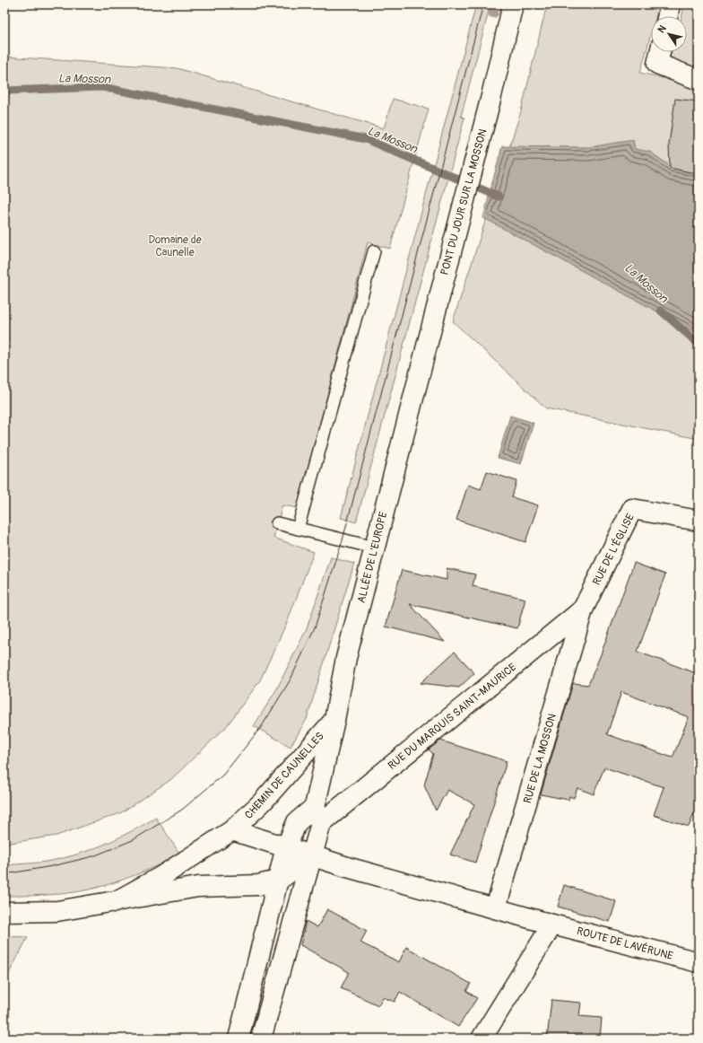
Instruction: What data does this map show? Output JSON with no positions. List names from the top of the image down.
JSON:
{
  "streets": {
    "street": [
      "PONT DU JOUR SUR LA MOSSON",
      "RUE DE L'ÉGLISE",
      "ALLÉE DE L'EUROPE",
      "RUE DU MARQUIS SAINT-MAURICE",
      "RUE DE LA MOSSON",
      "CHEMIN DE CAUNELLES",
      "ROUTE DE LAVÉRUNE"
    ]
  },
  "crossings": [
    ["PONT DU JOUR SUR LA MOSSON", "ALLÉE DE L'EUROPE"],
    ["RUE DE L'ÉGLISE", "RUE DU MARQUIS SAINT-MAURICE"],
    ["RUE DE L'ÉGLISE", "RUE DE LA MOSSON"],
    ["ALLÉE DE L'EUROPE", "RUE DU MARQUIS SAINT-MAURICE"],
    ["ALLÉE DE L'EUROPE", "CHEMIN DE CAUNELLES"],
    ["RUE DU MARQUIS SAINT-MAURICE", "RUE DE LA MOSSON"],
    ["RUE DE LA MOSSON", "CHEMIN DE CAUNELLES"],
    ["RUE DE LA MOSSON", "ROUTE DE LAVÉRUNE"],
    ["CHEMIN DE CAUNELLES", "ROUTE DE LAVÉRUNE"]
  ],
  "water": ["La Mosson"],
  "parks": ["Domaine de Caunelle"],
  "north": "top left"
}
